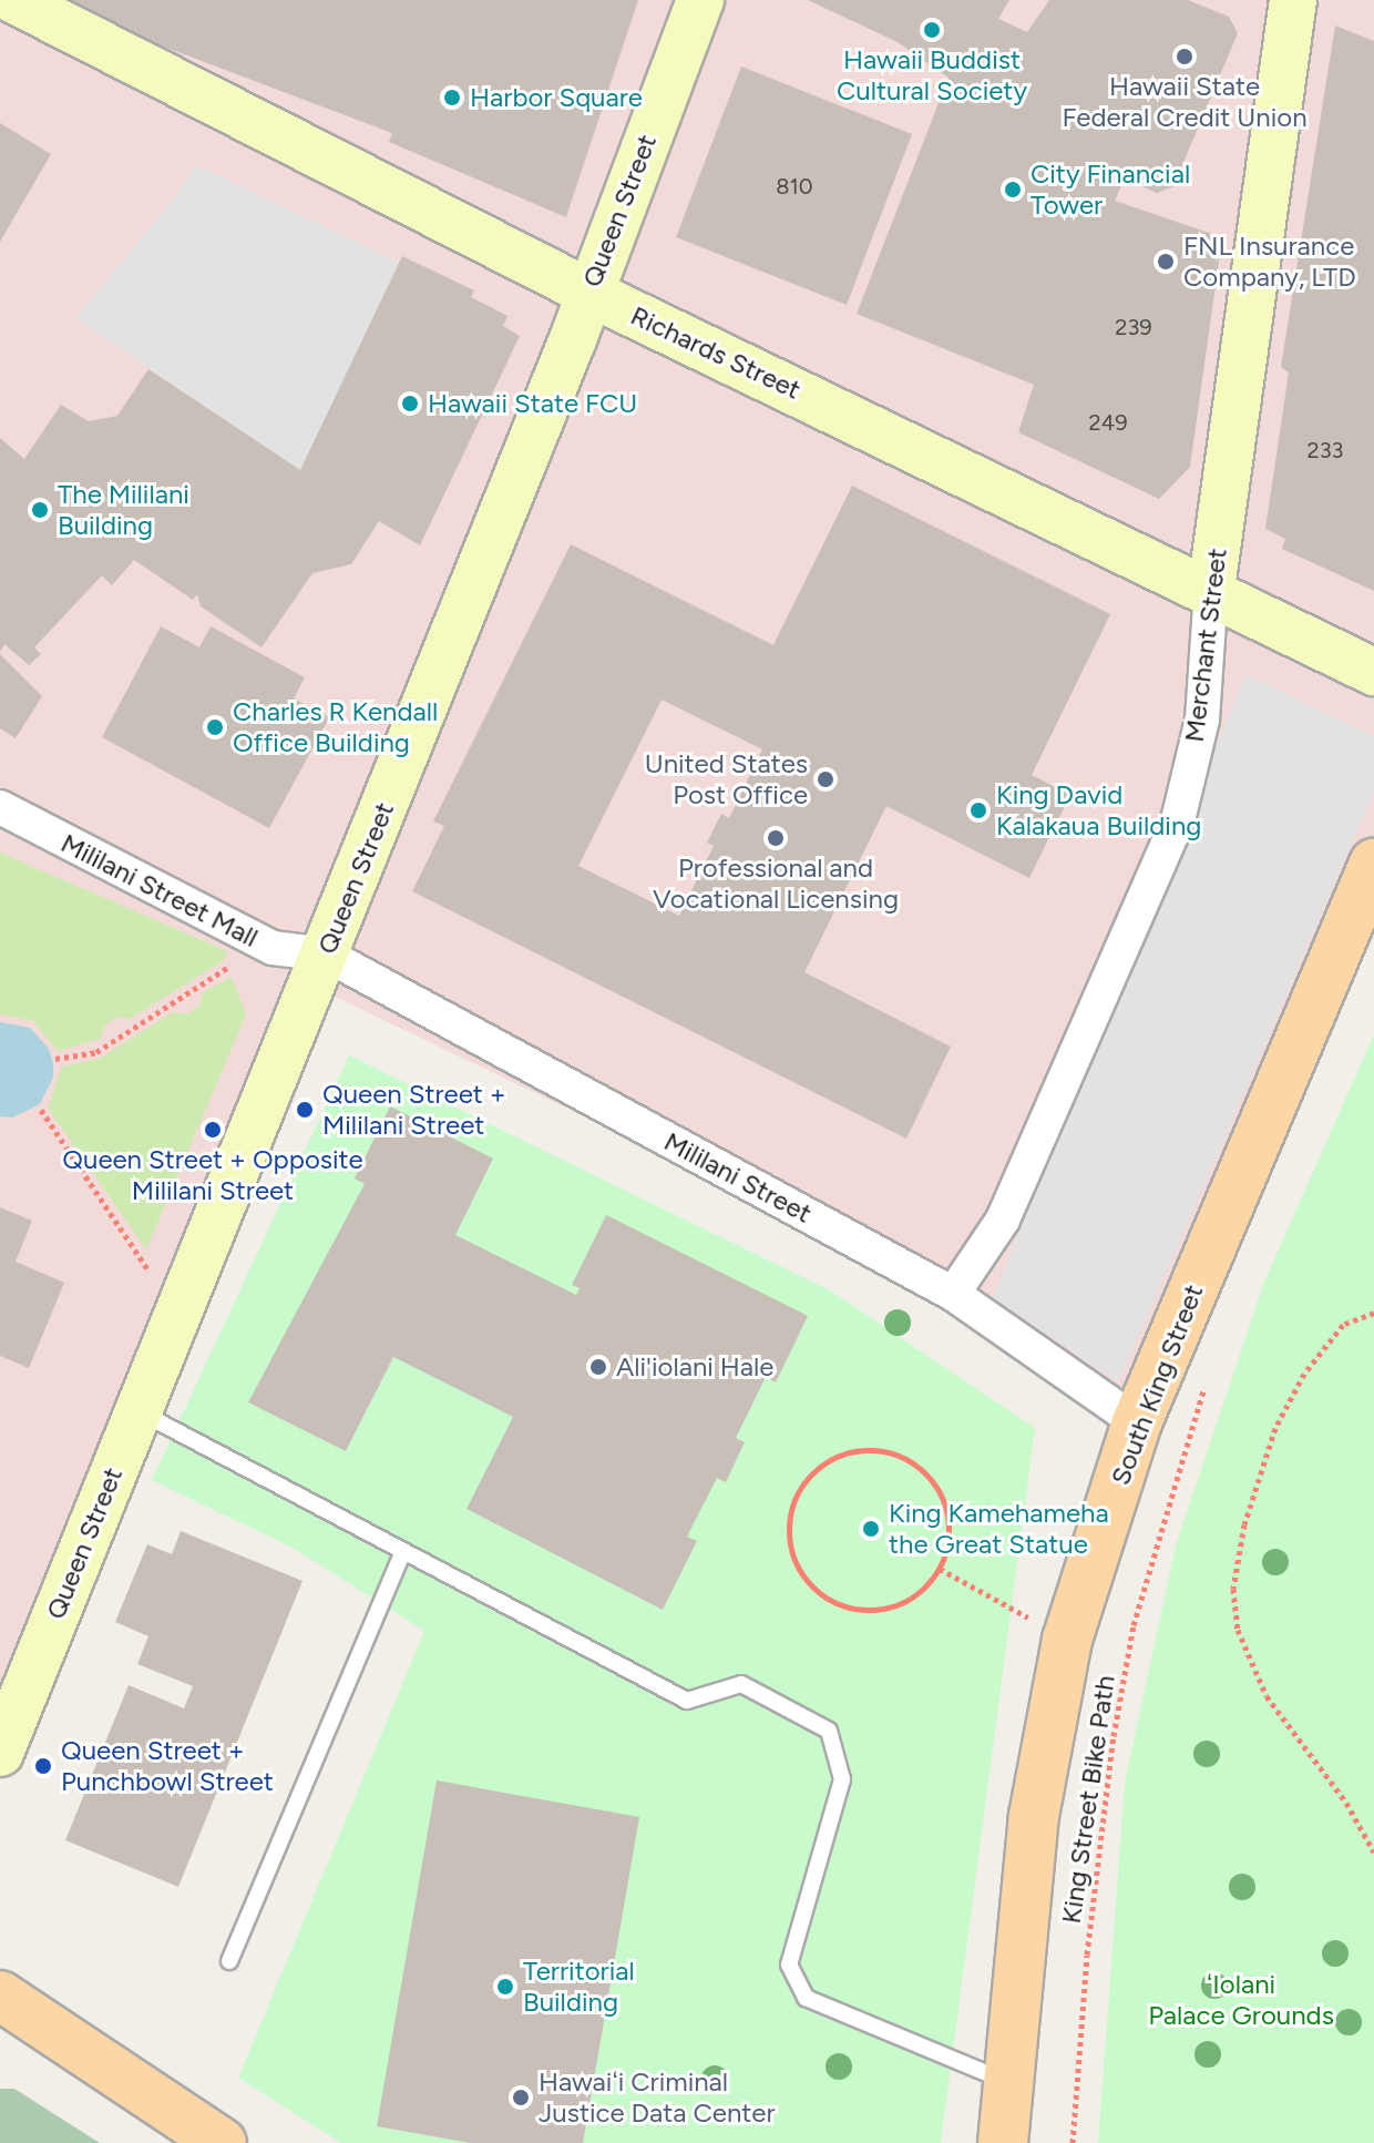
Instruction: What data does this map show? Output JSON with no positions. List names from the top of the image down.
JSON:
{
  "streets": {
    "main road": ["South King Street"],
    "street": [
      "Queen Street",
      "Richards Street",
      "Merchant Street",
      "Mililani Street Mall",
      "Mililani Street"
    ],
    "path": ["King Street Bike Path"]
  },
  "crossings": [
    ["Queen Street", "Richards Street"],
    ["Queen Street", "Mililani Street Mall"],
    ["Queen Street", "Mililani Street"],
    ["Richards Street", "Merchant Street"],
    ["Merchant Street", "Mililani Street"],
    ["Mililani Street Mall", "Mililani Street"],
    ["Mililani Street", "South King Street"]
  ],
  "parks": ["ʻIolani Palace Grounds"],
  "places": [
    "Hawaii Buddist Cultural Society",
    "Hawaii State Federal Credit Union",
    "Harbor Square",
    "City Financial Tower",
    "FNL Insurance Company, LTD",
    "Hawaii State FCU",
    "The Mililani Building",
    "Charles R Kendall Office Building",
    "United States Post Office",
    "King David Kalakaua Building",
    "Professional and Vocational Licensing",
    "Queen Street + Mililani Street",
    "Queen Street + Opposite Mililani Street",
    "Ali'iolani Hale",
    "King Kamehameha the Great Statue",
    "Queen Street + Punchbowl Street",
    "Territorial Building",
    "Hawaiʻi Criminal Justice Data Center"
  ],
  "house_numbers": [
    "810",
    "239",
    "249",
    "233"
  ]
}
